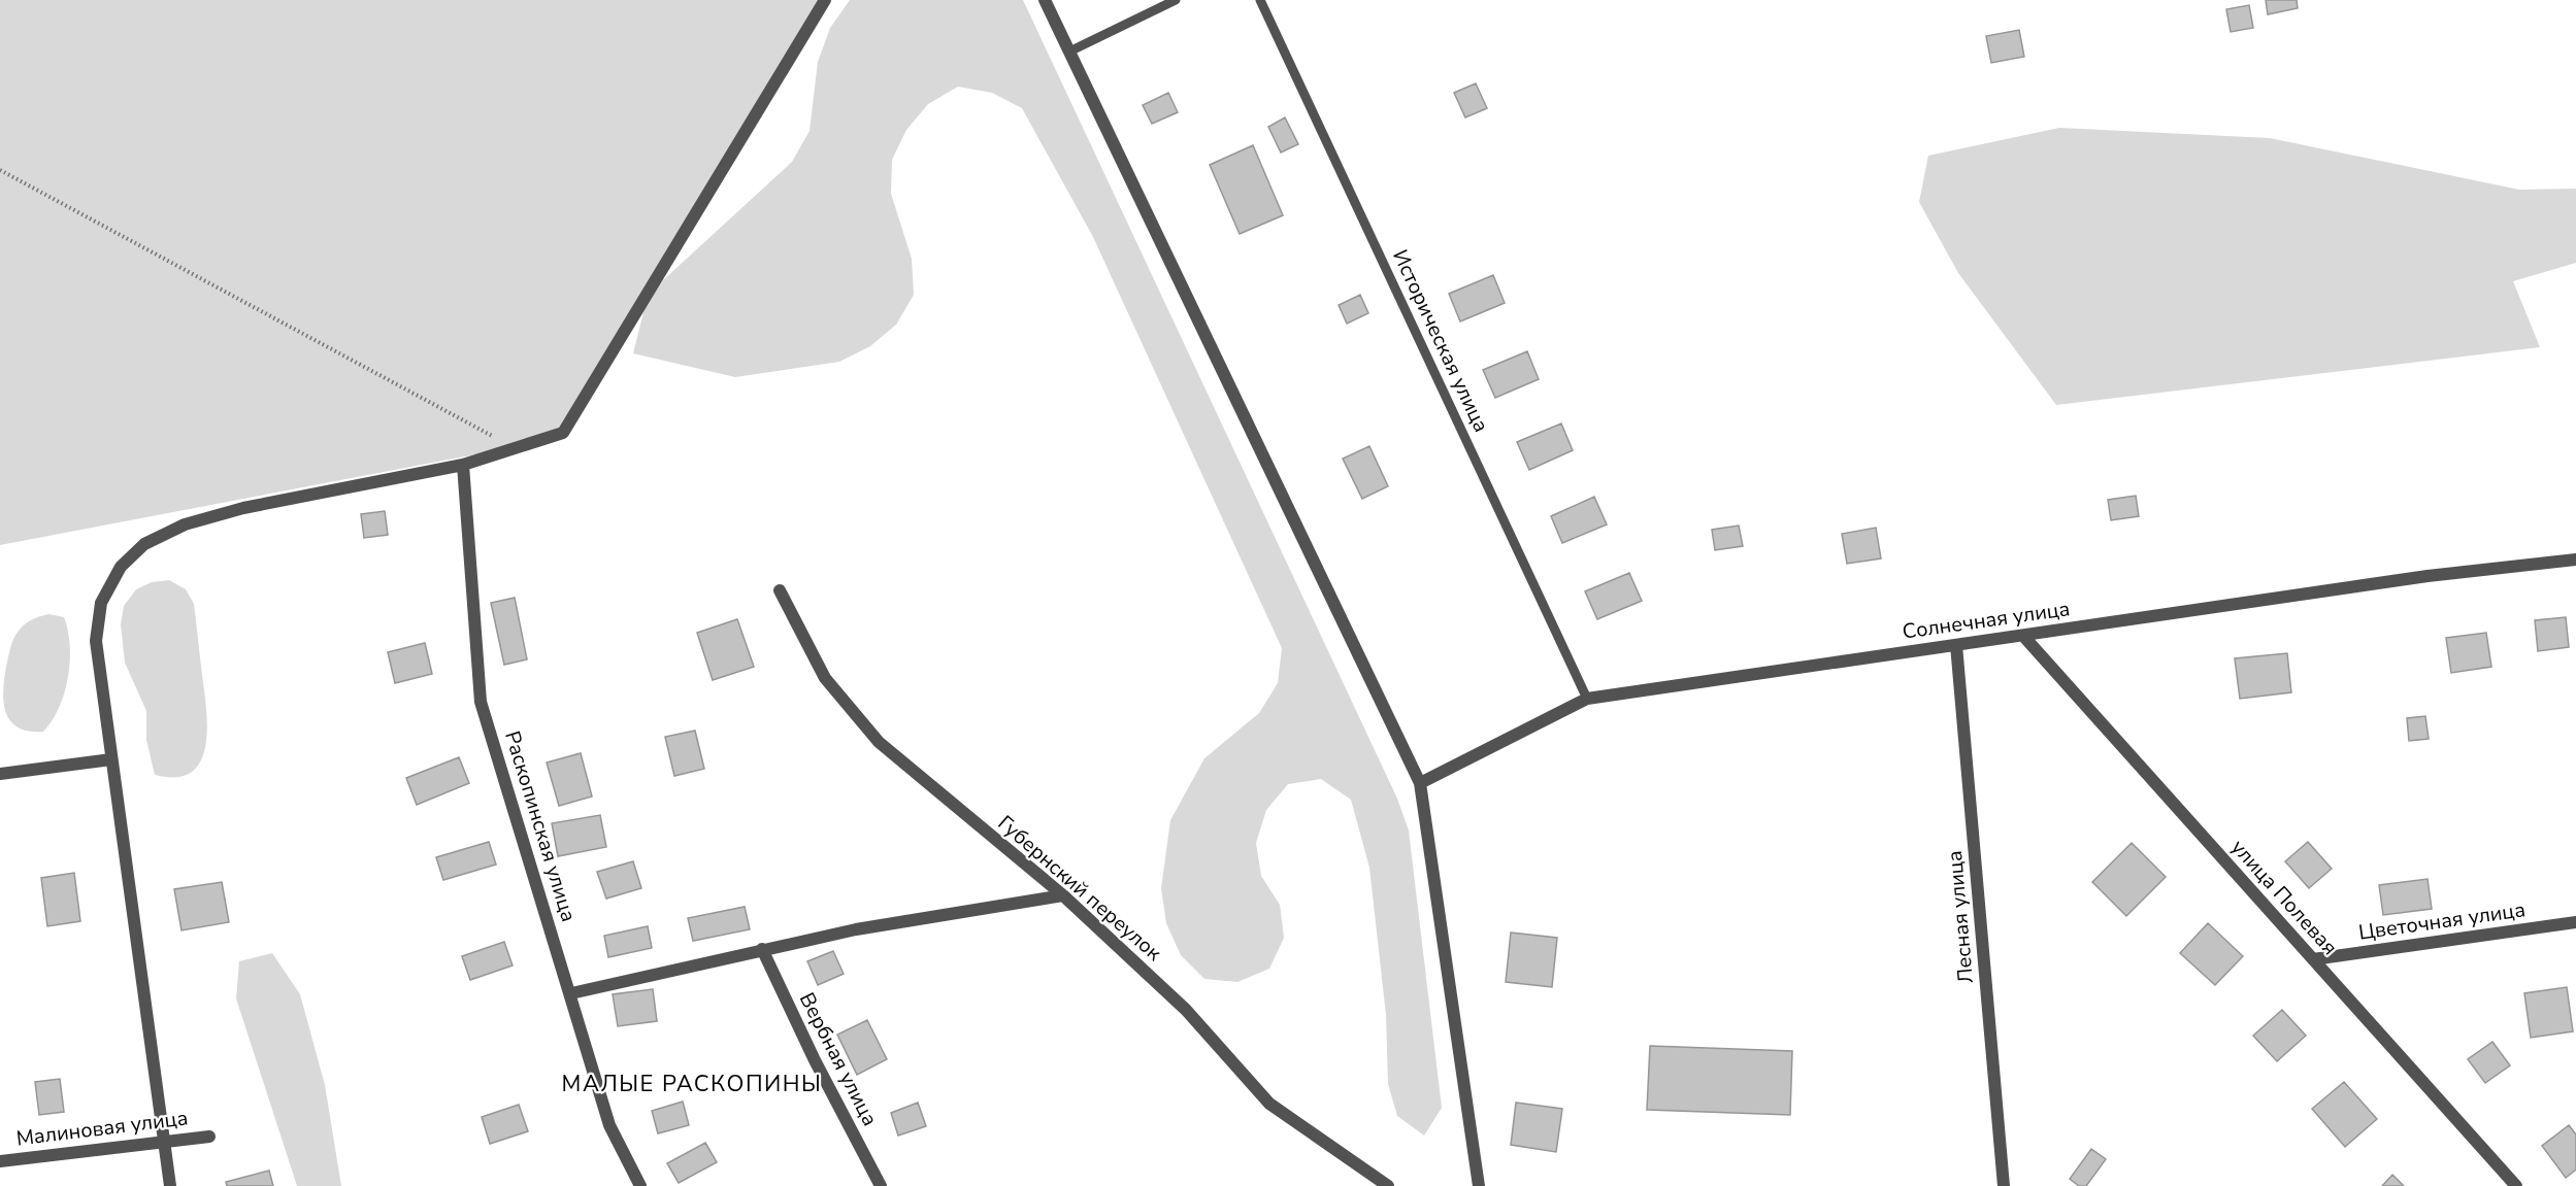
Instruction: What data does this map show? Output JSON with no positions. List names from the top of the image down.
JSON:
{
  "streets": {
    "street": [
      "Солнечная улица",
      "Раскопинская улица",
      "Губернский переулок",
      "улица Полевая",
      "Лесная улица",
      "Цветочная улица",
      "Вербная улица",
      "Малиновая улица"
    ],
    "lane": ["Историческая улица"]
  },
  "crossings": [
    ["Историческая улица", "Солнечная улица"],
    ["Солнечная улица", "улица Полевая"],
    ["Солнечная улица", "Лесная улица"],
    ["улица Полевая", "Цветочная улица"]
  ],
  "districts": ["МАЛЫЕ РАСКОПИНЫ"]
}
